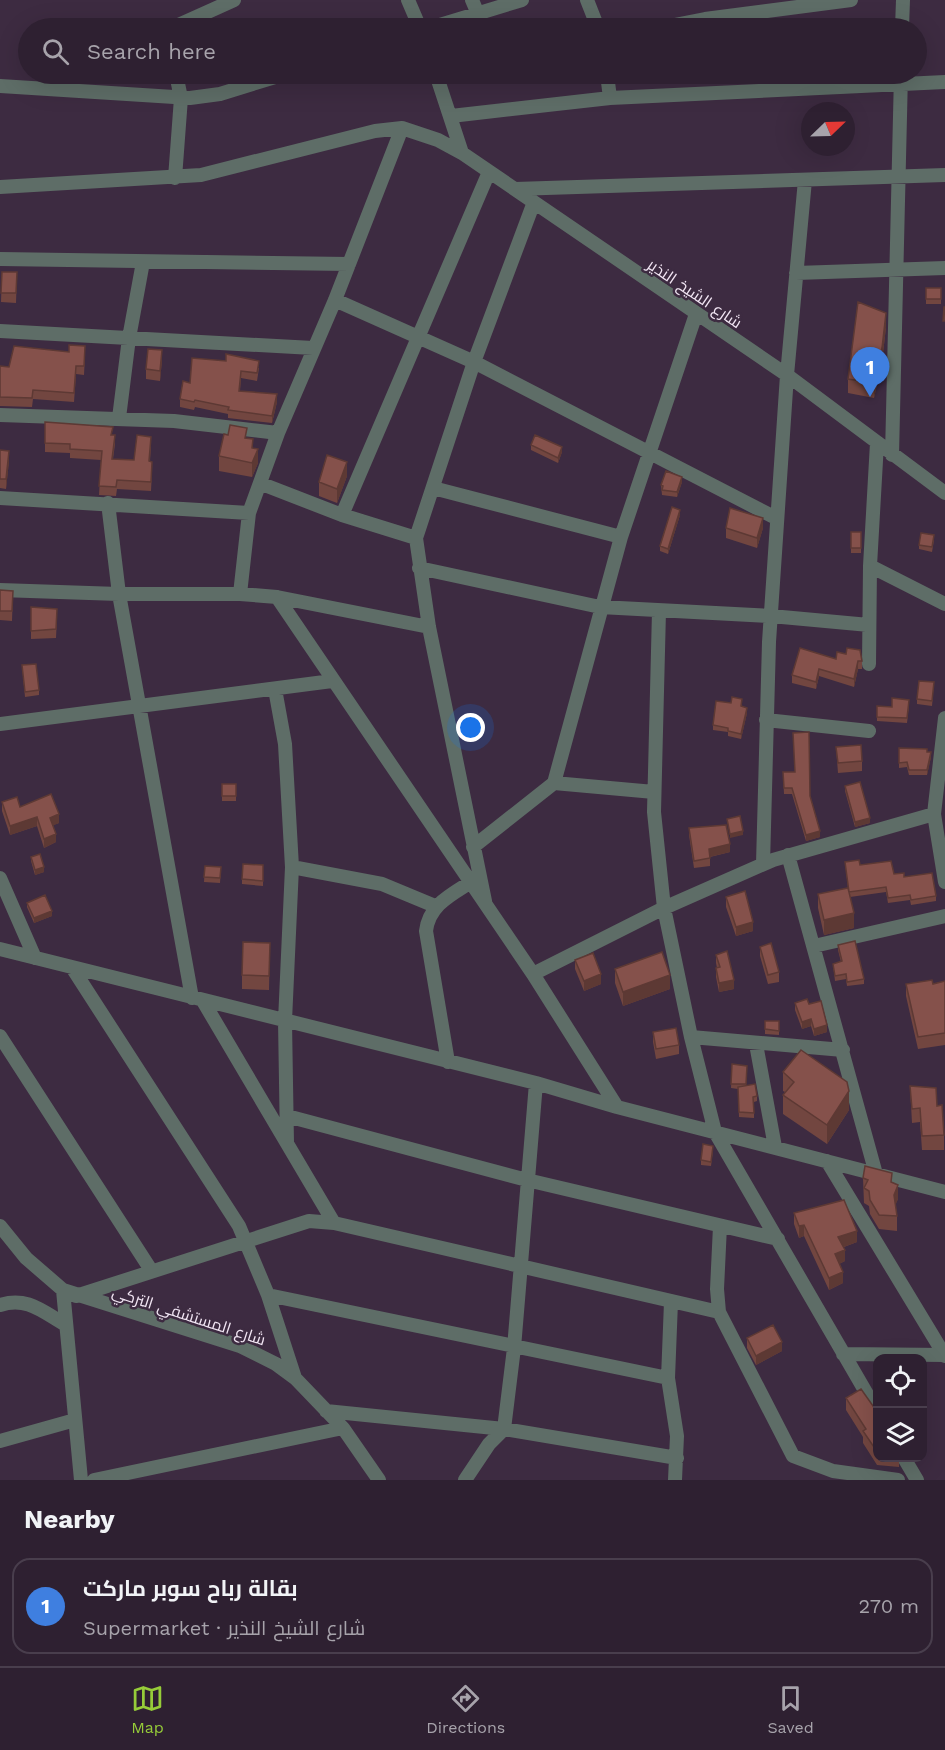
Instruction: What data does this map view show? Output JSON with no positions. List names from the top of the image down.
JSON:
{
  "streets": {
    "street": ["شارع الشيخ النذير", "شارع المستشفي التركي"]
  },
  "north": "top right",
  "page": {
    "search": "Search here",
    "pins": "1",
    "heading": "Nearby",
    "list": [
      {
        "mark": "1",
        "name": "بقالة رباح سوبر ماركت",
        "note": "Supermarket · شارع الشيخ النذير",
        "value": "270 m"
      }
    ],
    "nav": ["Map", "Directions", "Saved"]
  }
}
